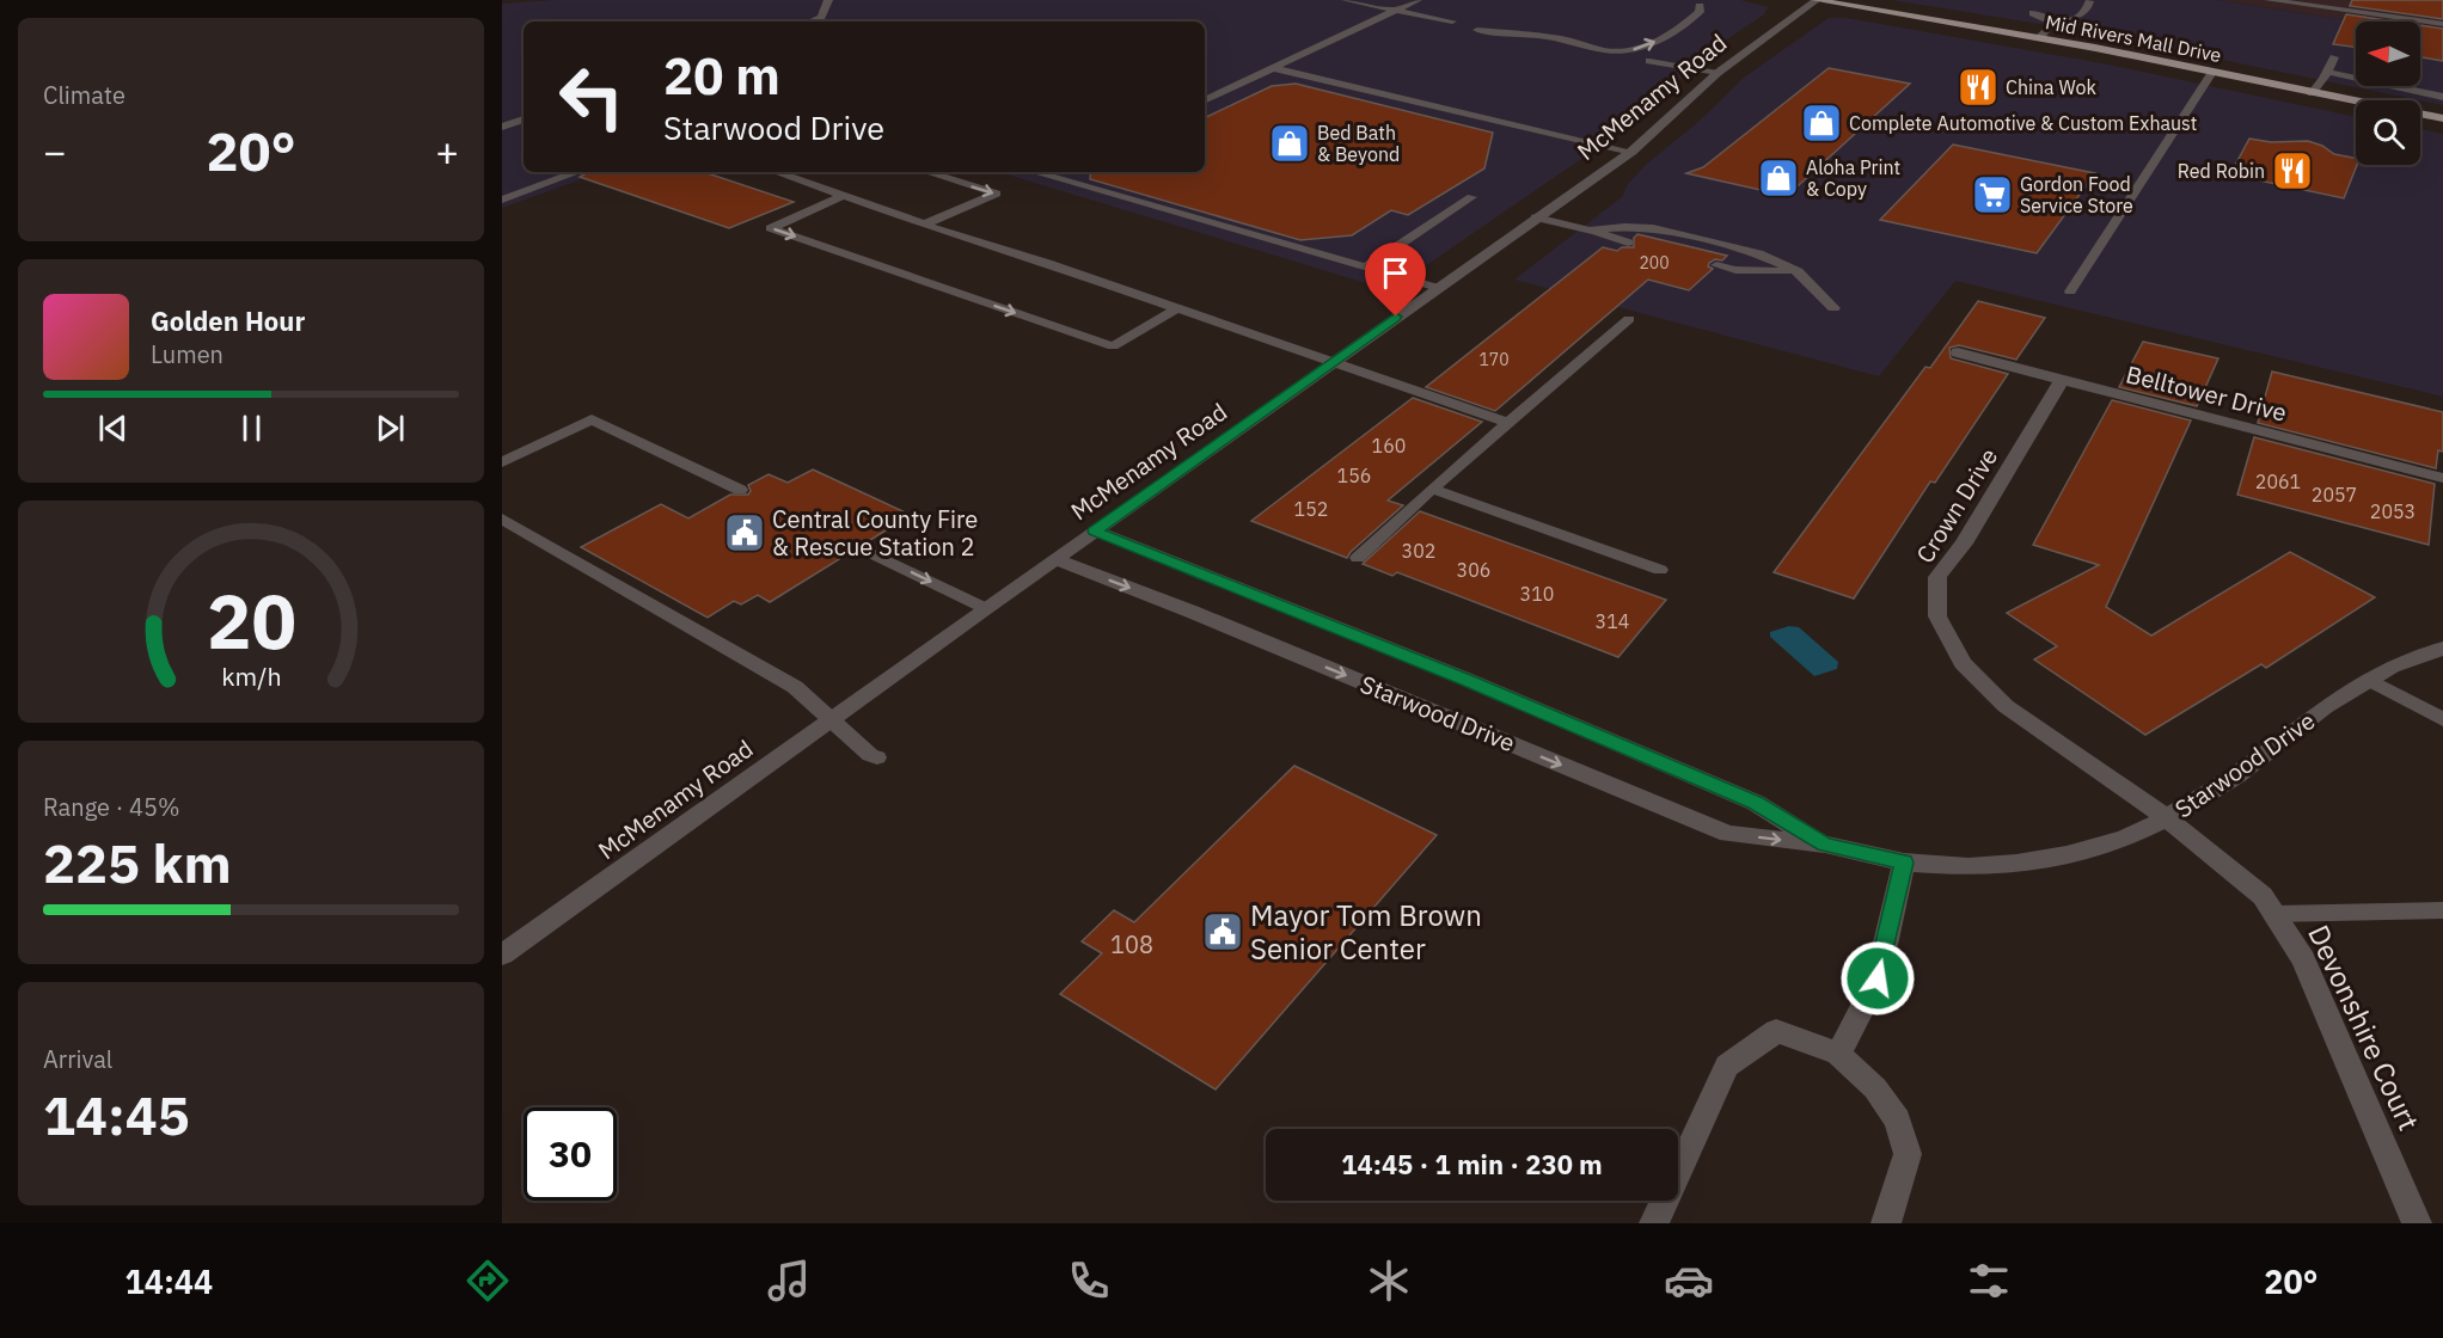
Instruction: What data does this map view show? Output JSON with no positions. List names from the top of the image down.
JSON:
{
  "streets": {
    "main road": ["Mid Rivers Mall Drive"],
    "street": [
      "McMenamy Road",
      "Belltower Drive",
      "Crown Drive",
      "Starwood Drive",
      "Devonshire Court"
    ]
  },
  "crossings": [
    ["Mid Rivers Mall Drive", "McMenamy Road"],
    ["McMenamy Road", "Starwood Drive"],
    ["Belltower Drive", "Crown Drive"],
    ["Crown Drive", "Starwood Drive"],
    ["Crown Drive", "Devonshire Court"],
    ["Starwood Drive", "Devonshire Court"]
  ],
  "places": {
    "restaurant": ["China Wok", "Red Robin"],
    "shop": ["Complete Automotive & Custom Exhaust", "Bed Bath & Beyond", "Aloha Print & Copy"],
    "supermarket": ["Gordon Food Service Store"],
    "public building": ["Central County Fire & Rescue Station 2", "Mayor Tom Brown Senior Center"]
  },
  "house_numbers": [
    "200",
    "170",
    "160",
    "156",
    "2061",
    "2057",
    "152",
    "2053",
    "302",
    "306",
    "310",
    "314",
    "108"
  ],
  "north": "left",
  "page": {
    "tile": [
      "Climate",
      ["Range · 45%", "225 km"],
      ["Arrival", "14:45"]
    ],
    "turn": ["20 m", "Starwood Drive"],
    "heat": ["−", "20°", "+"],
    "song": ["Golden Hour", "Lumen"],
    "limit": "30",
    "trip": "14:45 · 1 min · 230 m",
    "tabs": ["14:44", "20°"],
    "gauge": ["20", "km/h"]
  }
}
